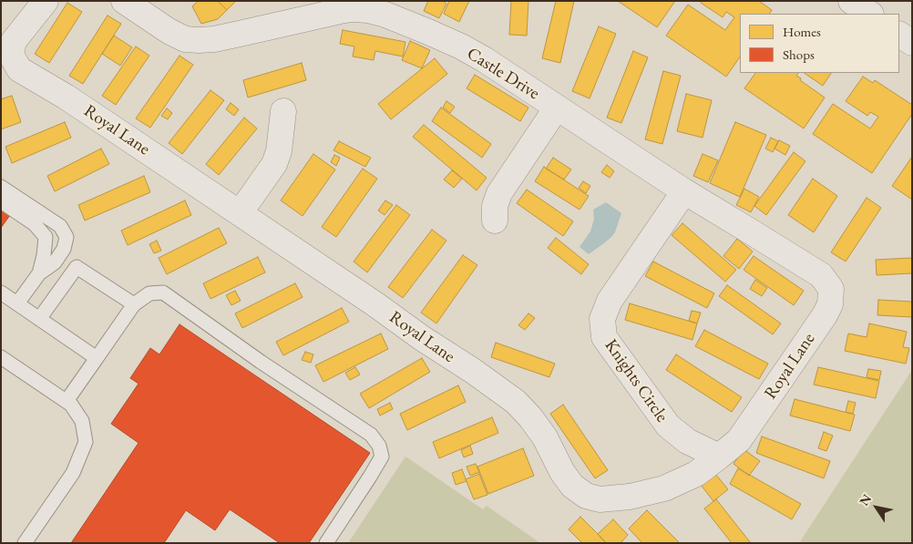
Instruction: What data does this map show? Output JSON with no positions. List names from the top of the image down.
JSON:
{
  "streets": {
    "street": ["Castle Drive", "Royal Lane", "Knights Circle"]
  },
  "crossings": [
    ["Castle Drive", "Royal Lane"],
    ["Castle Drive", "Knights Circle"],
    ["Royal Lane", "Knights Circle"]
  ],
  "legend": ["Homes", "Shops"],
  "north": "top left"
}
